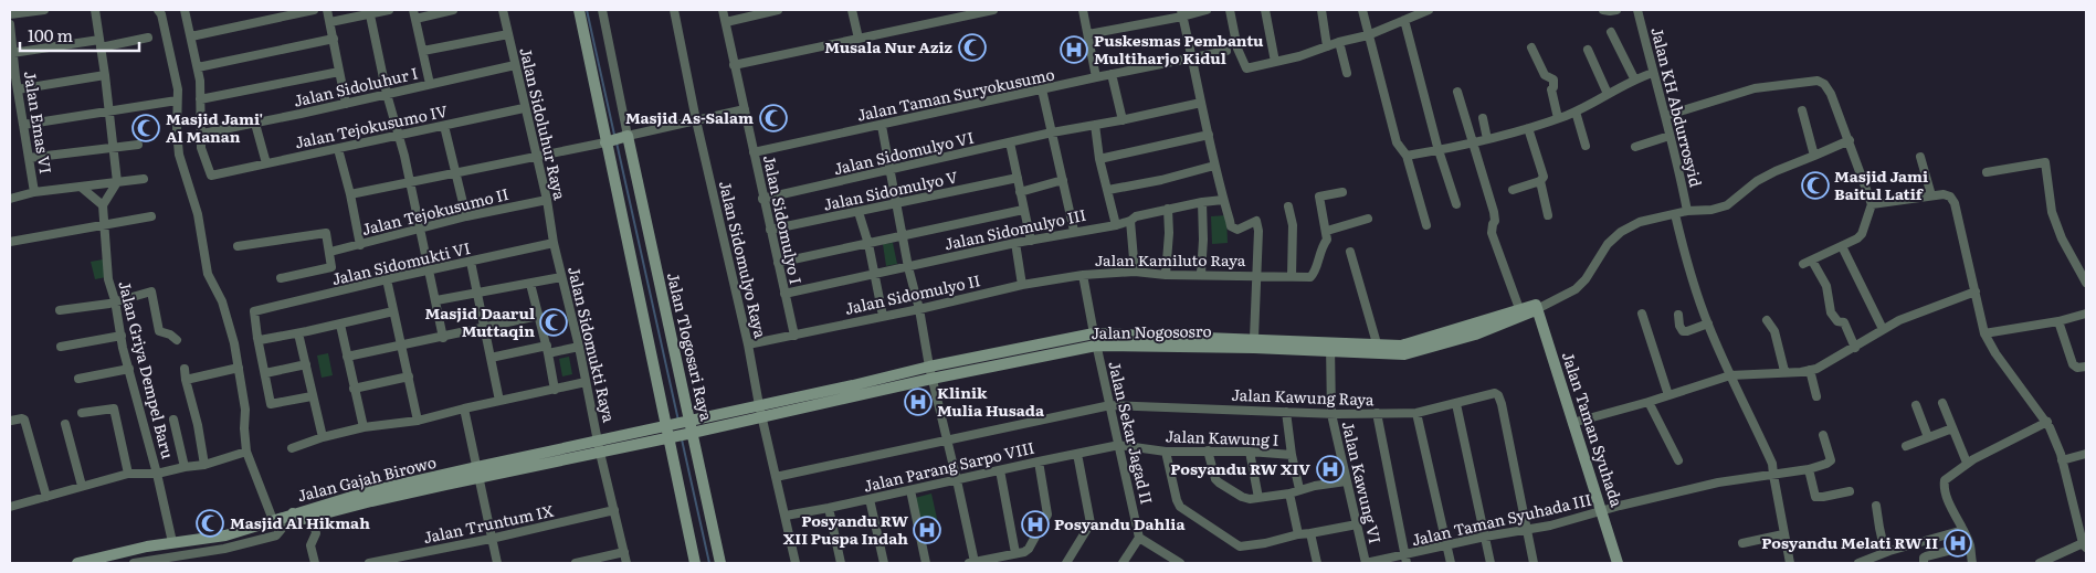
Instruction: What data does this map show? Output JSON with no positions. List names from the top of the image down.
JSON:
{
  "streets": {
    "street": [
      "Jalan Sidoluhur I",
      "Jalan Taman Suryokusumo",
      "Jalan KH Abdurrosyid",
      "Jalan Emas VI",
      "Jalan Sidoluhur Raya",
      "Jalan Tejokusumo IV",
      "Jalan Sidomulyo VI",
      "Jalan Sidomulyo V",
      "Jalan Tejokusumo II",
      "Jalan Sidomulyo I",
      "Jalan Sidomulyo III",
      "Jalan Sidomulyo Raya",
      "Jalan Kamiluto Raya",
      "Jalan Sidomukti VI",
      "Jalan Sidomulyo II",
      "Jalan Nogososro",
      "Jalan Sidomukti Raya",
      "Jalan Tlogosari Raya",
      "Jalan Griya Dempel Baru",
      "Jalan Kawung Raya",
      "Jalan Taman Syuhada",
      "Jalan Sekar Jagad II",
      "Jalan Kawung I",
      "Jalan Parang Sarpo VIII",
      "Jalan Gajah Birowo",
      "Jalan Kawung VI",
      "Jalan Taman Syuhada III",
      "Jalan Truntum IX"
    ]
  },
  "crossings": [
    ["Jalan Sidoluhur I", "Jalan Sidoluhur Raya"],
    ["Jalan Sidoluhur I", "Jalan Tejokusumo IV"],
    ["Jalan Taman Suryokusumo", "Jalan Sidomulyo I"],
    ["Jalan KH Abdurrosyid", "Jalan Nogososro"],
    ["Jalan KH Abdurrosyid", "Jalan Taman Syuhada"],
    ["Jalan Sidoluhur Raya", "Jalan Tejokusumo IV"],
    ["Jalan Sidoluhur Raya", "Jalan Tejokusumo II"],
    ["Jalan Sidoluhur Raya", "Jalan Sidomukti VI"],
    ["Jalan Sidoluhur Raya", "Jalan Sidomukti Raya"],
    ["Jalan Sidomulyo VI", "Jalan Sidomulyo I"],
    ["Jalan Sidomulyo V", "Jalan Sidomulyo I"],
    ["Jalan Sidomulyo I", "Jalan Sidomulyo II"],
    ["Jalan Sidomulyo Raya", "Jalan Sidomulyo II"],
    ["Jalan Sidomulyo Raya", "Jalan Nogososro"],
    ["Jalan Sidomulyo Raya", "Jalan Kawung Raya"],
    ["Jalan Sidomulyo Raya", "Jalan Parang Sarpo VIII"],
    ["Jalan Kamiluto Raya", "Jalan Sidomulyo II"],
    ["Jalan Kamiluto Raya", "Jalan Nogososro"],
    ["Jalan Kamiluto Raya", "Jalan Sekar Jagad II"],
    ["Jalan Sidomukti VI", "Jalan Sidomukti Raya"],
    ["Jalan Nogososro", "Jalan Tlogosari Raya"],
    ["Jalan Nogososro", "Jalan Taman Syuhada"],
    ["Jalan Nogososro", "Jalan Sekar Jagad II"],
    ["Jalan Nogososro", "Jalan Gajah Birowo"],
    ["Jalan Nogososro", "Jalan Kawung VI"],
    ["Jalan Sidomukti Raya", "Jalan Gajah Birowo"],
    ["Jalan Sidomukti Raya", "Jalan Truntum IX"],
    ["Jalan Kawung Raya", "Jalan Sekar Jagad II"],
    ["Jalan Kawung Raya", "Jalan Kawung VI"],
    ["Jalan Kawung Raya", "Jalan Taman Syuhada III"],
    ["Jalan Taman Syuhada", "Jalan Taman Syuhada III"],
    ["Jalan Sekar Jagad II", "Jalan Kawung I"],
    ["Jalan Sekar Jagad II", "Jalan Parang Sarpo VIII"],
    ["Jalan Kawung I", "Jalan Parang Sarpo VIII"],
    ["Jalan Kawung VI", "Jalan Taman Syuhada III"]
  ],
  "places": {
    "mosque": [
      "Musala Nur Aziz",
      "Masjid As-Salam",
      "Masjid Jami' Al Manan",
      "Masjid Jami Baitul Latif",
      "Masjid Daarul Muttaqin",
      "Masjid Al Hikmah"
    ],
    "hospital": [
      "Puskesmas Pembantu Multiharjo Kidul",
      "Klinik Mulia Husada",
      "Posyandu RW XIV",
      "Posyandu Dahlia",
      "Posyandu RW XII Puspa Indah",
      "Posyandu Melati RW II"
    ]
  },
  "scale_bar": "100 m"
}
